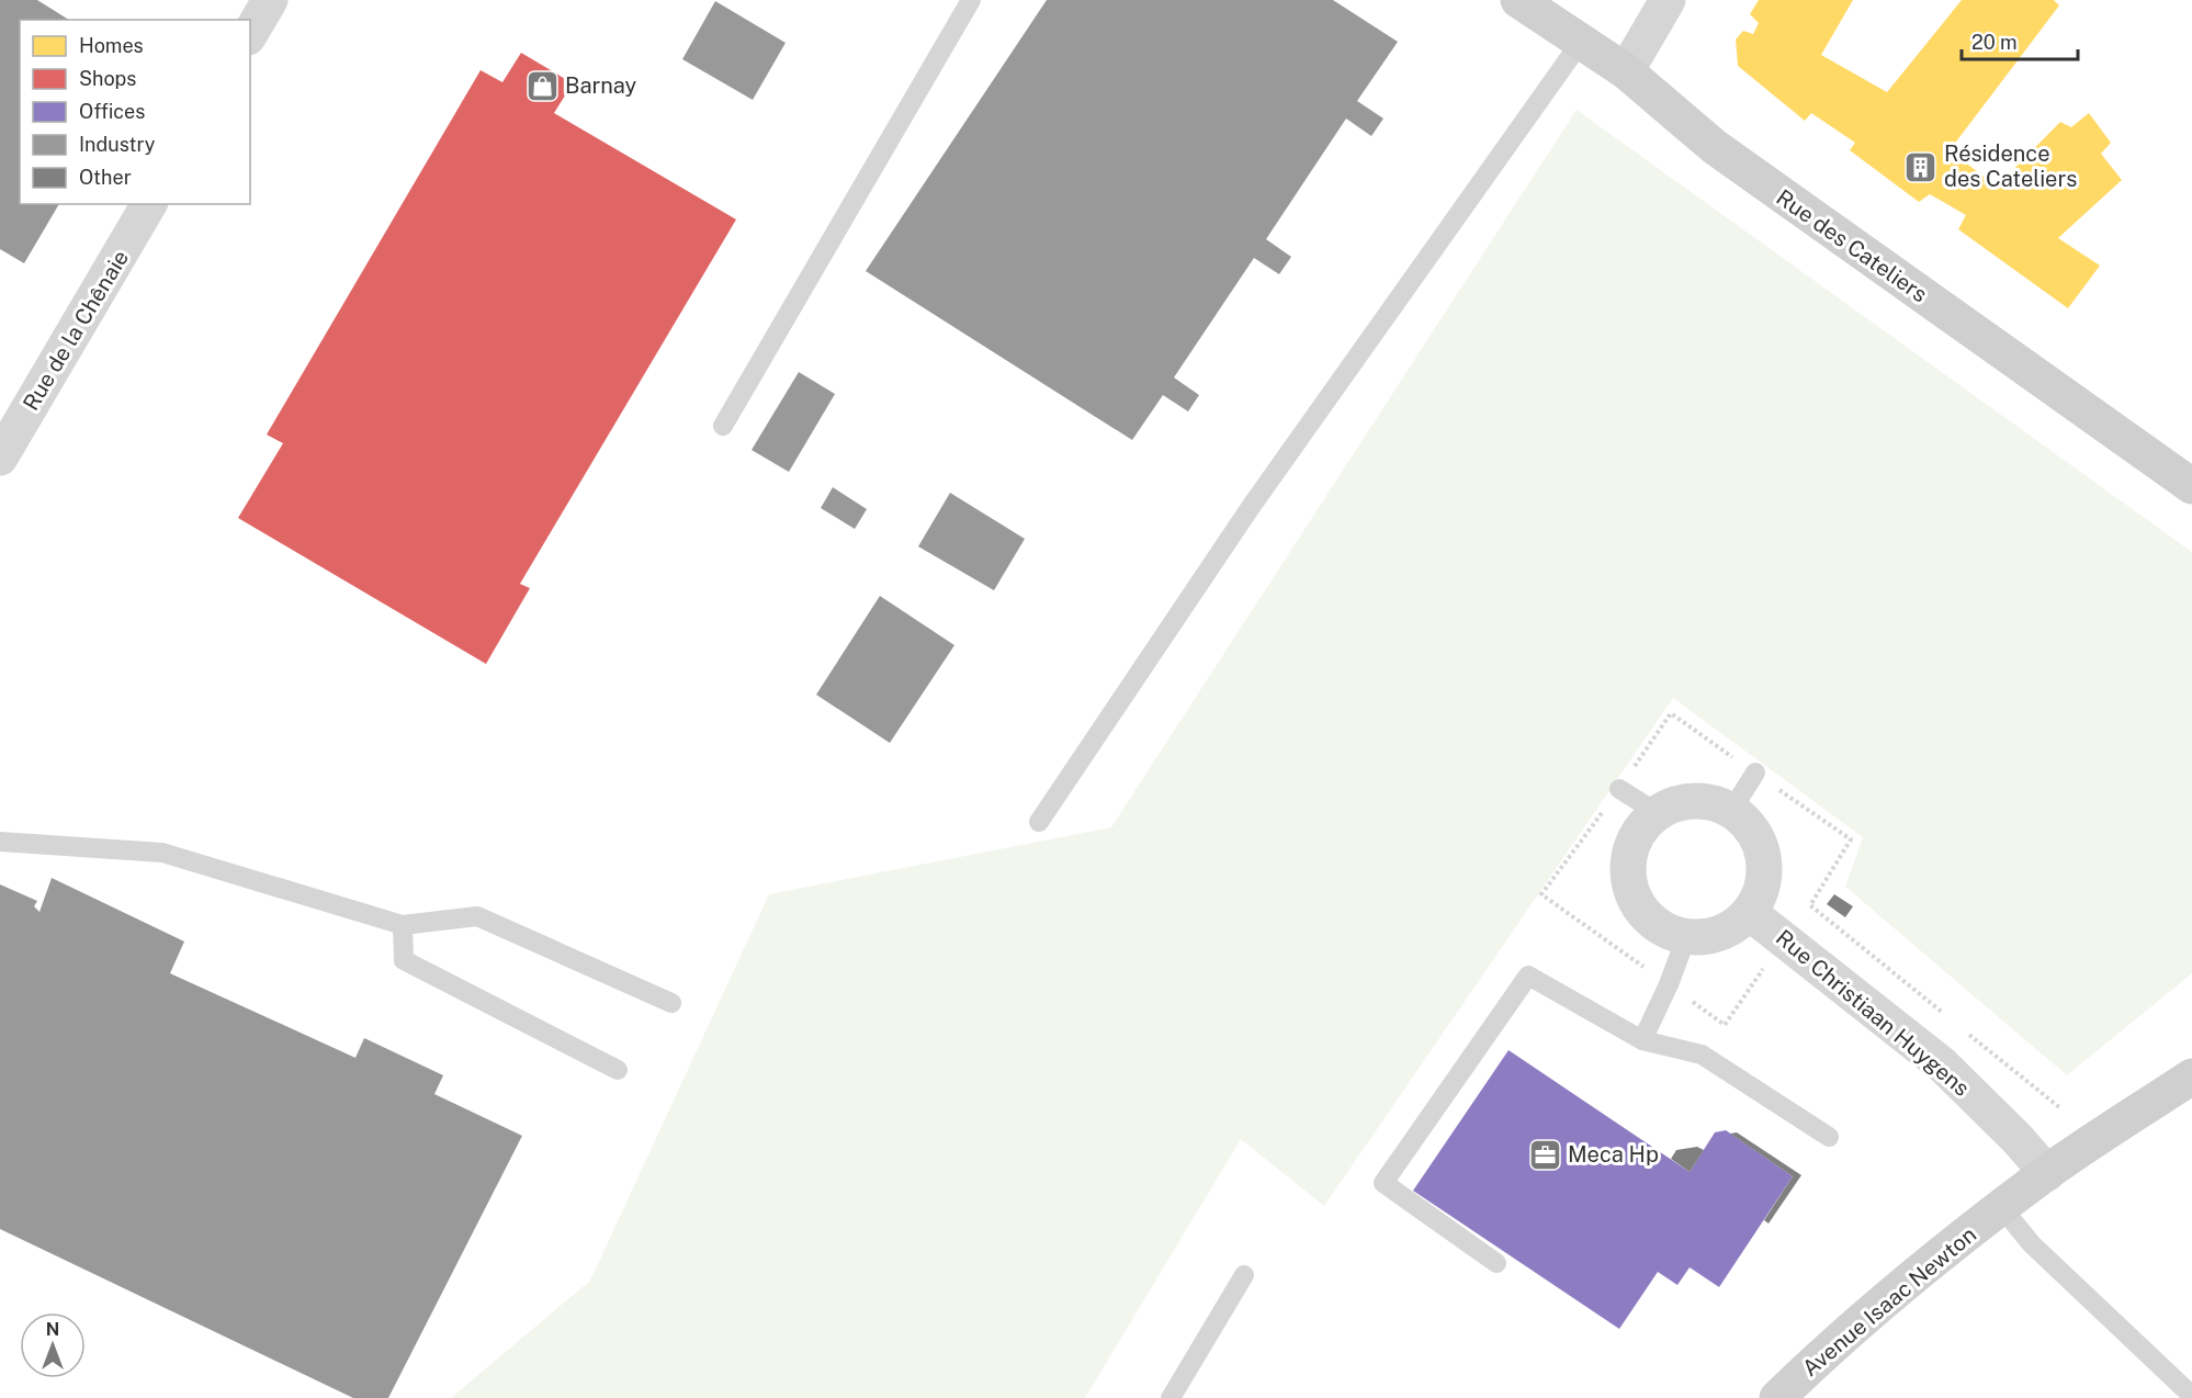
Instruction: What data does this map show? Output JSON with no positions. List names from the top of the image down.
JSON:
{
  "streets": {
    "street": [
      "Rue des Cateliers",
      "Rue de la Chênaie",
      "Rue Christiaan Huygens",
      "Avenue Isaac Newton"
    ]
  },
  "crossings": [
    ["Rue Christiaan Huygens", "Avenue Isaac Newton"]
  ],
  "places": {
    "shop": ["Barnay"],
    "building": ["Résidence des Cateliers"],
    "office": ["Meca Hp"]
  },
  "legend": [
    "Homes",
    "Shops",
    "Offices",
    "Industry",
    "Other"
  ],
  "scale_bar": "20 m",
  "north": "top"
}
